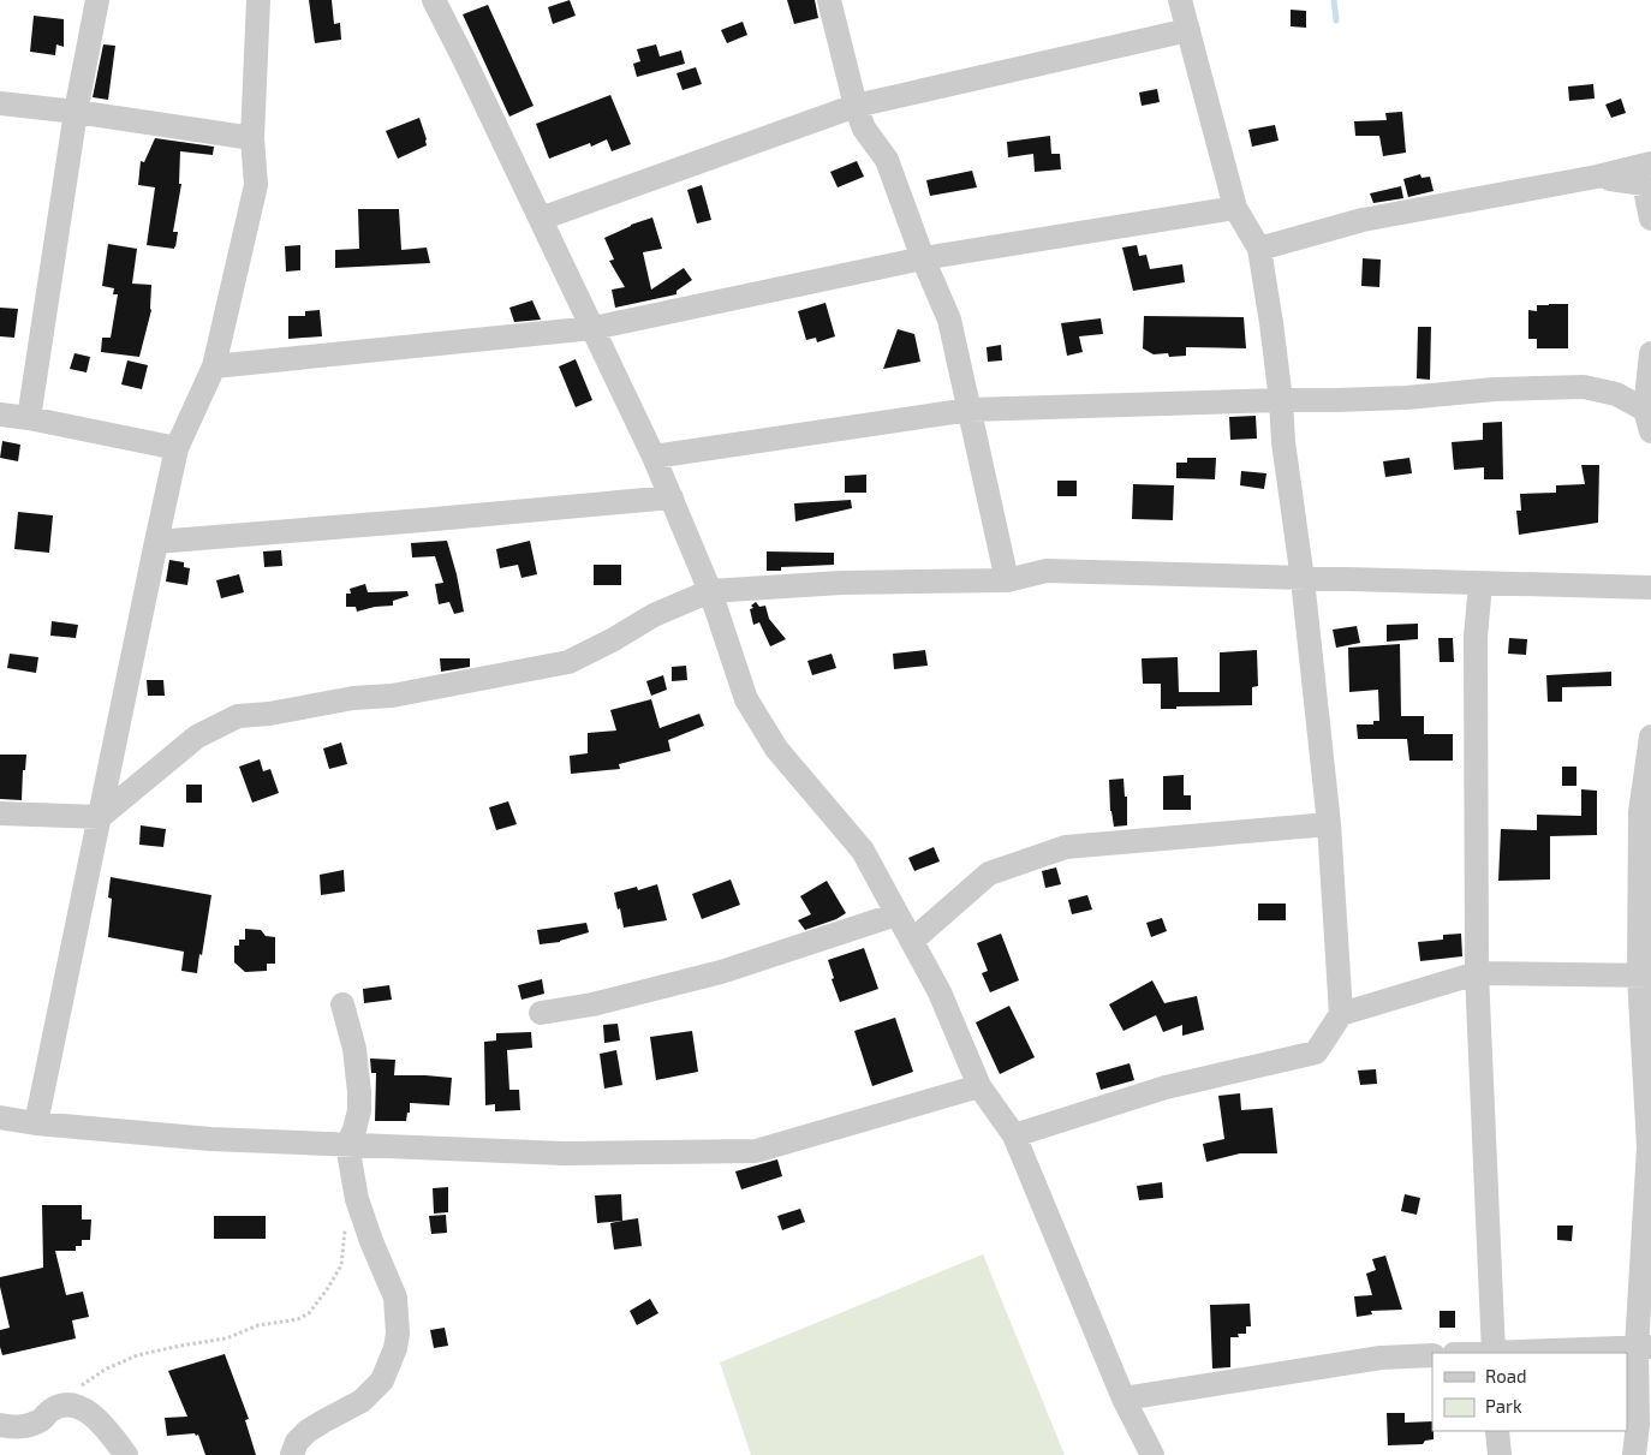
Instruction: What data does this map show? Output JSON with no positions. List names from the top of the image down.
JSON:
{
  "legend": ["Road", "Park"]
}
